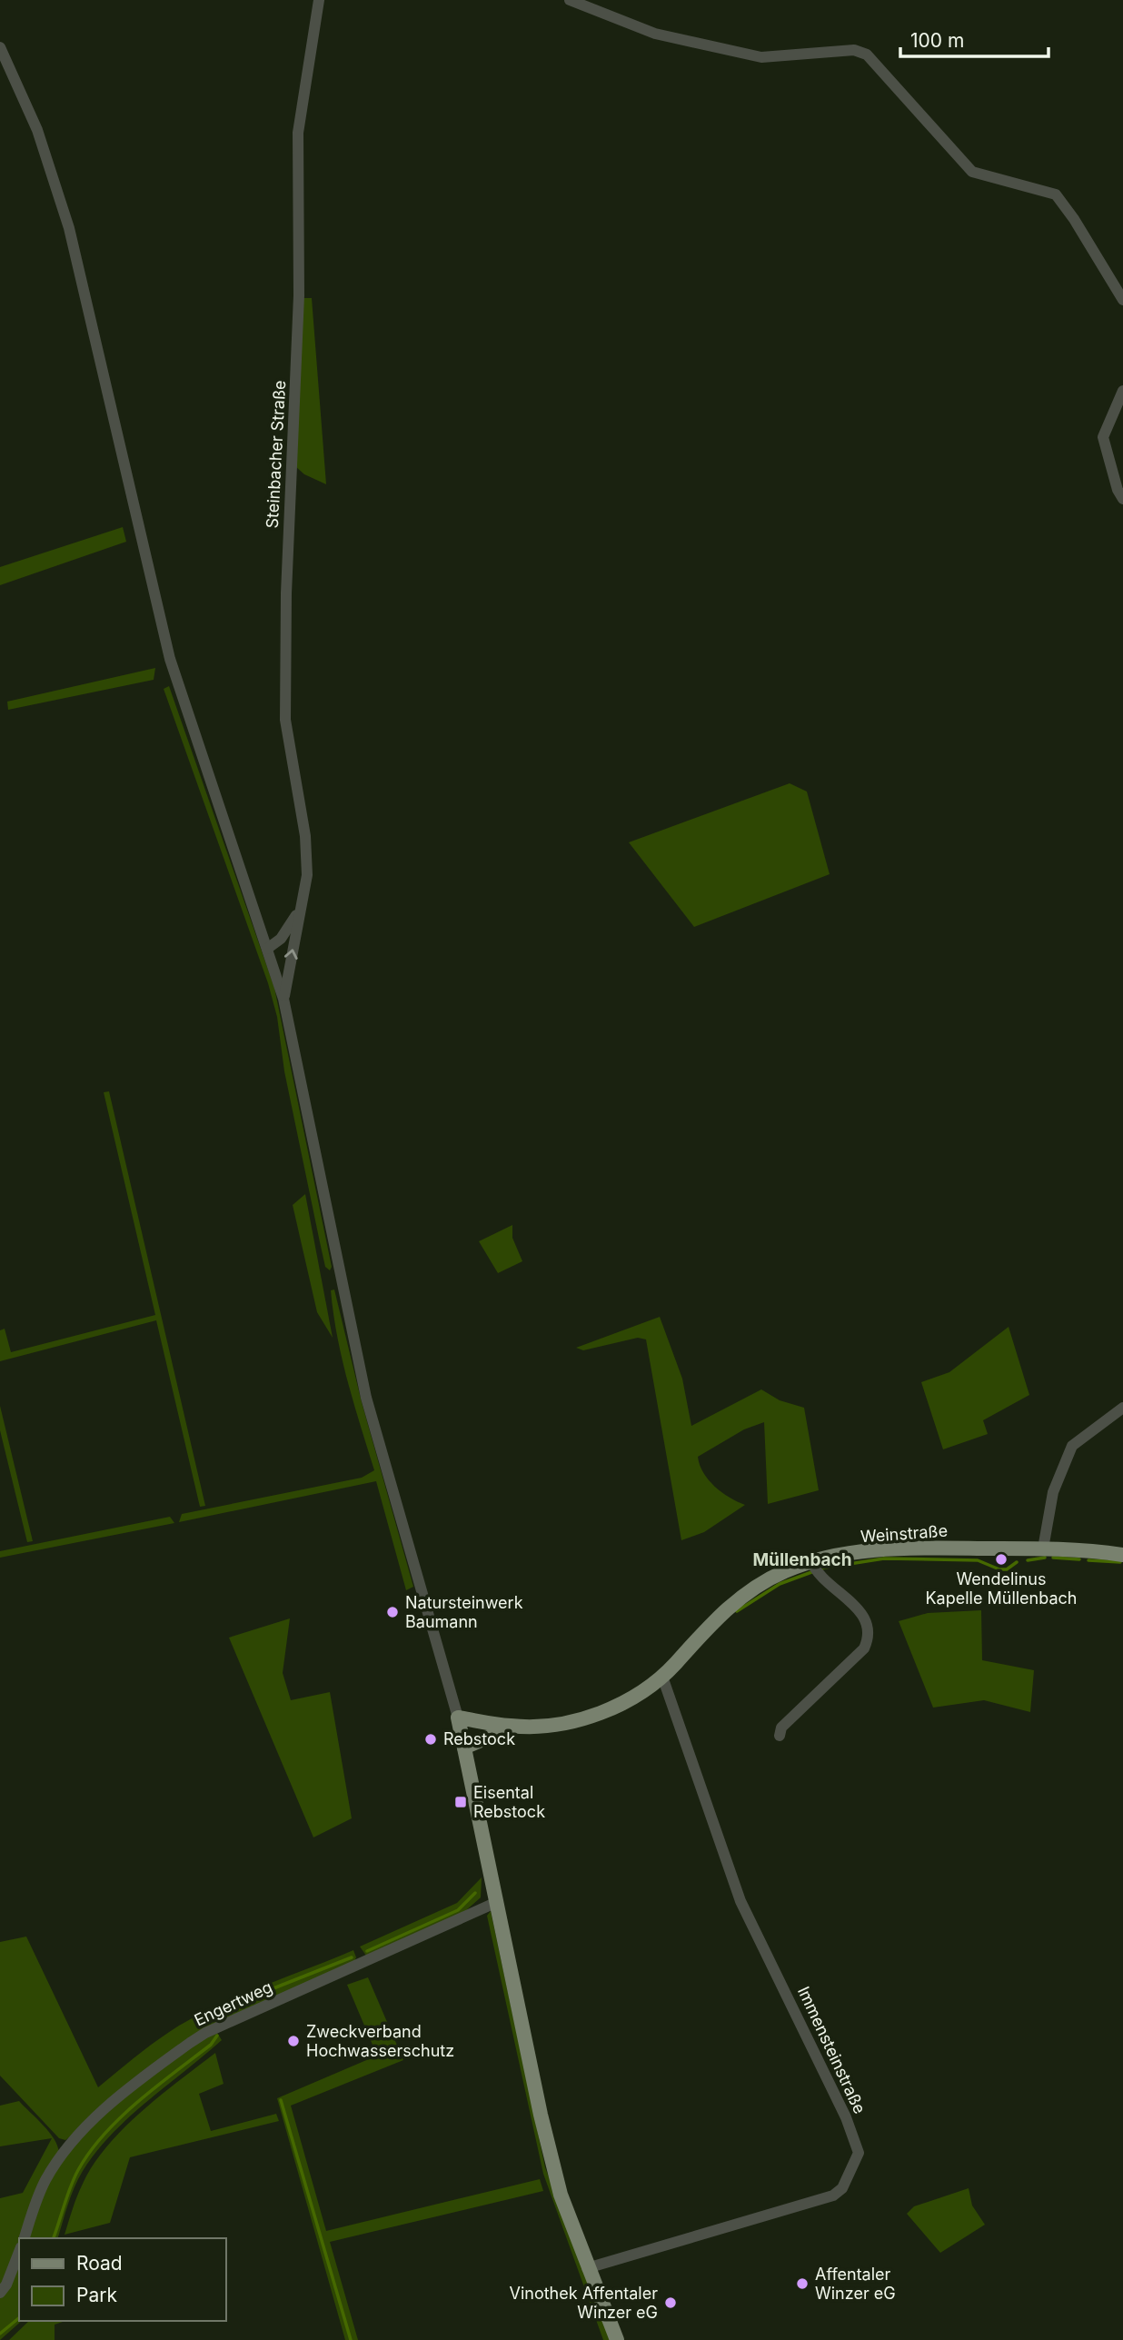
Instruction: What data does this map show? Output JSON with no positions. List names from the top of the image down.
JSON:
{
  "streets": {
    "main road": ["Weinstraße"],
    "street": ["Steinbacher Straße", "Engertweg", "Immensteinstraße"]
  },
  "crossings": [
    ["Weinstraße", "Immensteinstraße"]
  ],
  "districts": ["Müllenbach"],
  "places": {
    "other": [
      "Wendelinus Kapelle Müllenbach",
      "Natursteinwerk Baumann",
      "Rebstock",
      "Zweckverband Hochwasserschutz",
      "Affentaler Winzer eG",
      "Vinothek Affentaler Winzer eG"
    ],
    "transit": ["Eisental Rebstock"]
  },
  "legend": ["Road", "Park"],
  "scale_bar": "100 m"
}
